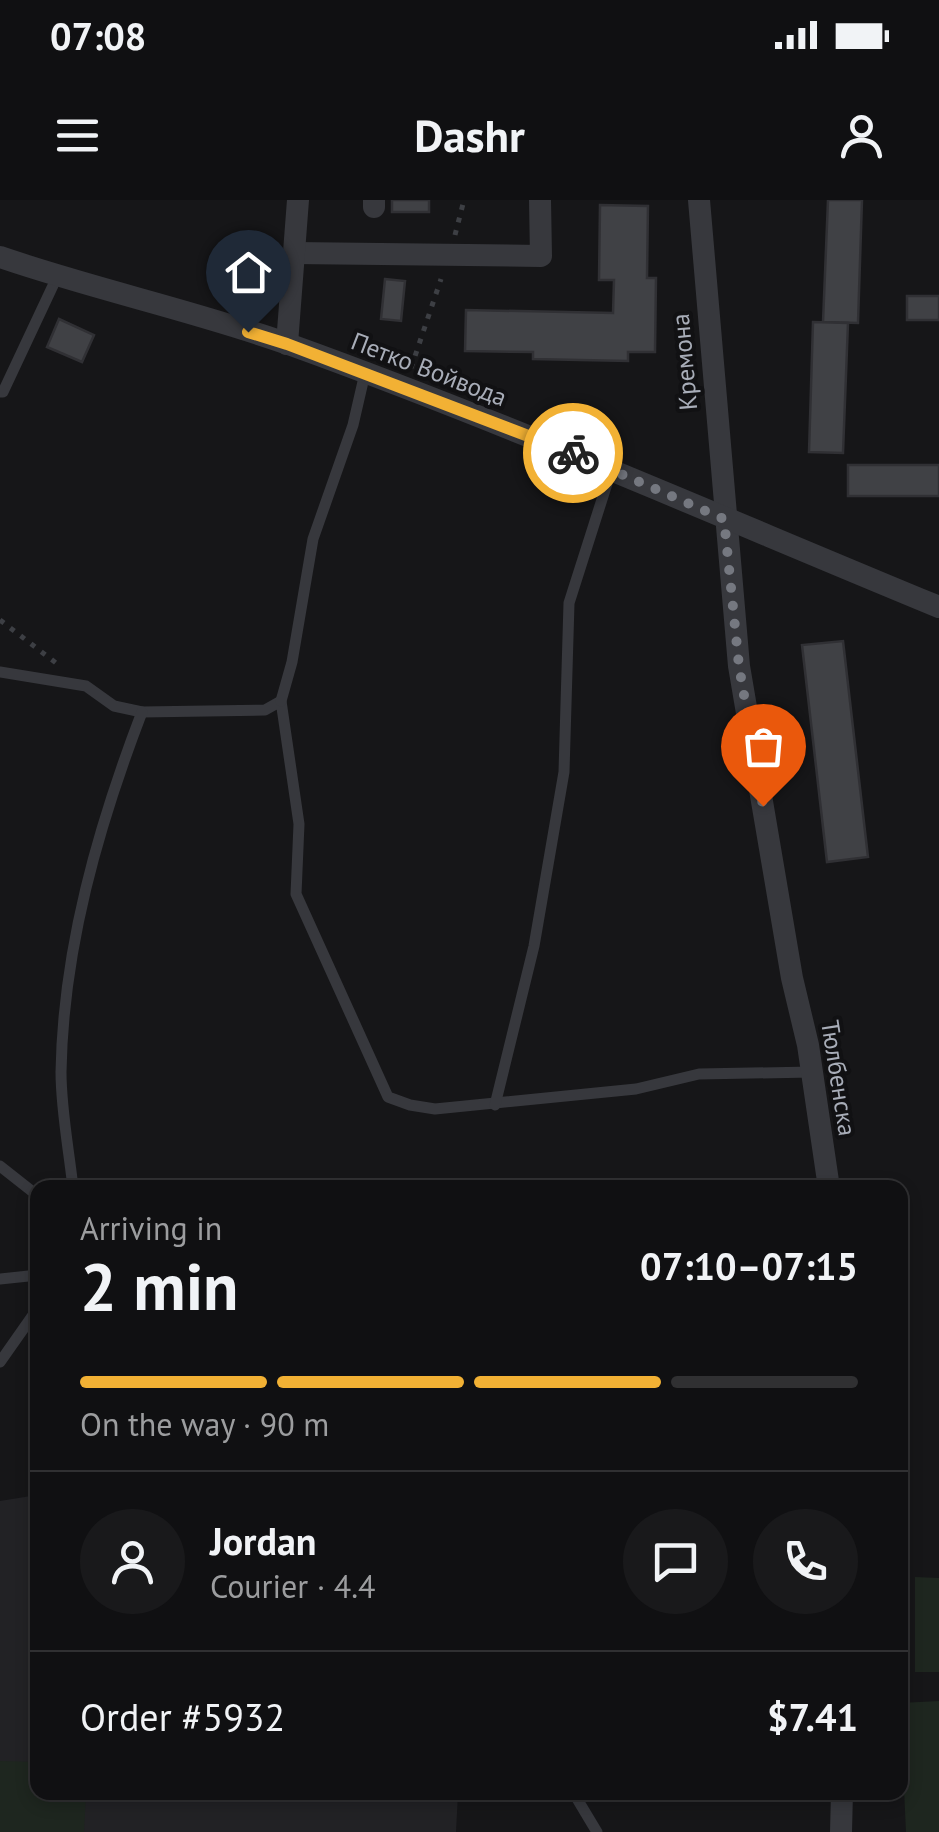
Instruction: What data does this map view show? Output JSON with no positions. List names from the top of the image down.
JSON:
{
  "streets": {
    "street": ["Кремона", "Петко Войвода", "Тюлбенска"]
  },
  "crossings": [
    ["Кремона", "Петко Войвода"],
    ["Кремона", "Тюлбенска"]
  ],
  "page": {
    "status": "07:08",
    "header": "Dashr",
    "heading": ["2 min", "Arriving in", "07:10–07:15"],
    "panel": [
      "Jordan",
      "Courier · 4.4",
      "Order #5932",
      "$7.41"
    ],
    "bar": "On the way · 90 m"
  }
}
